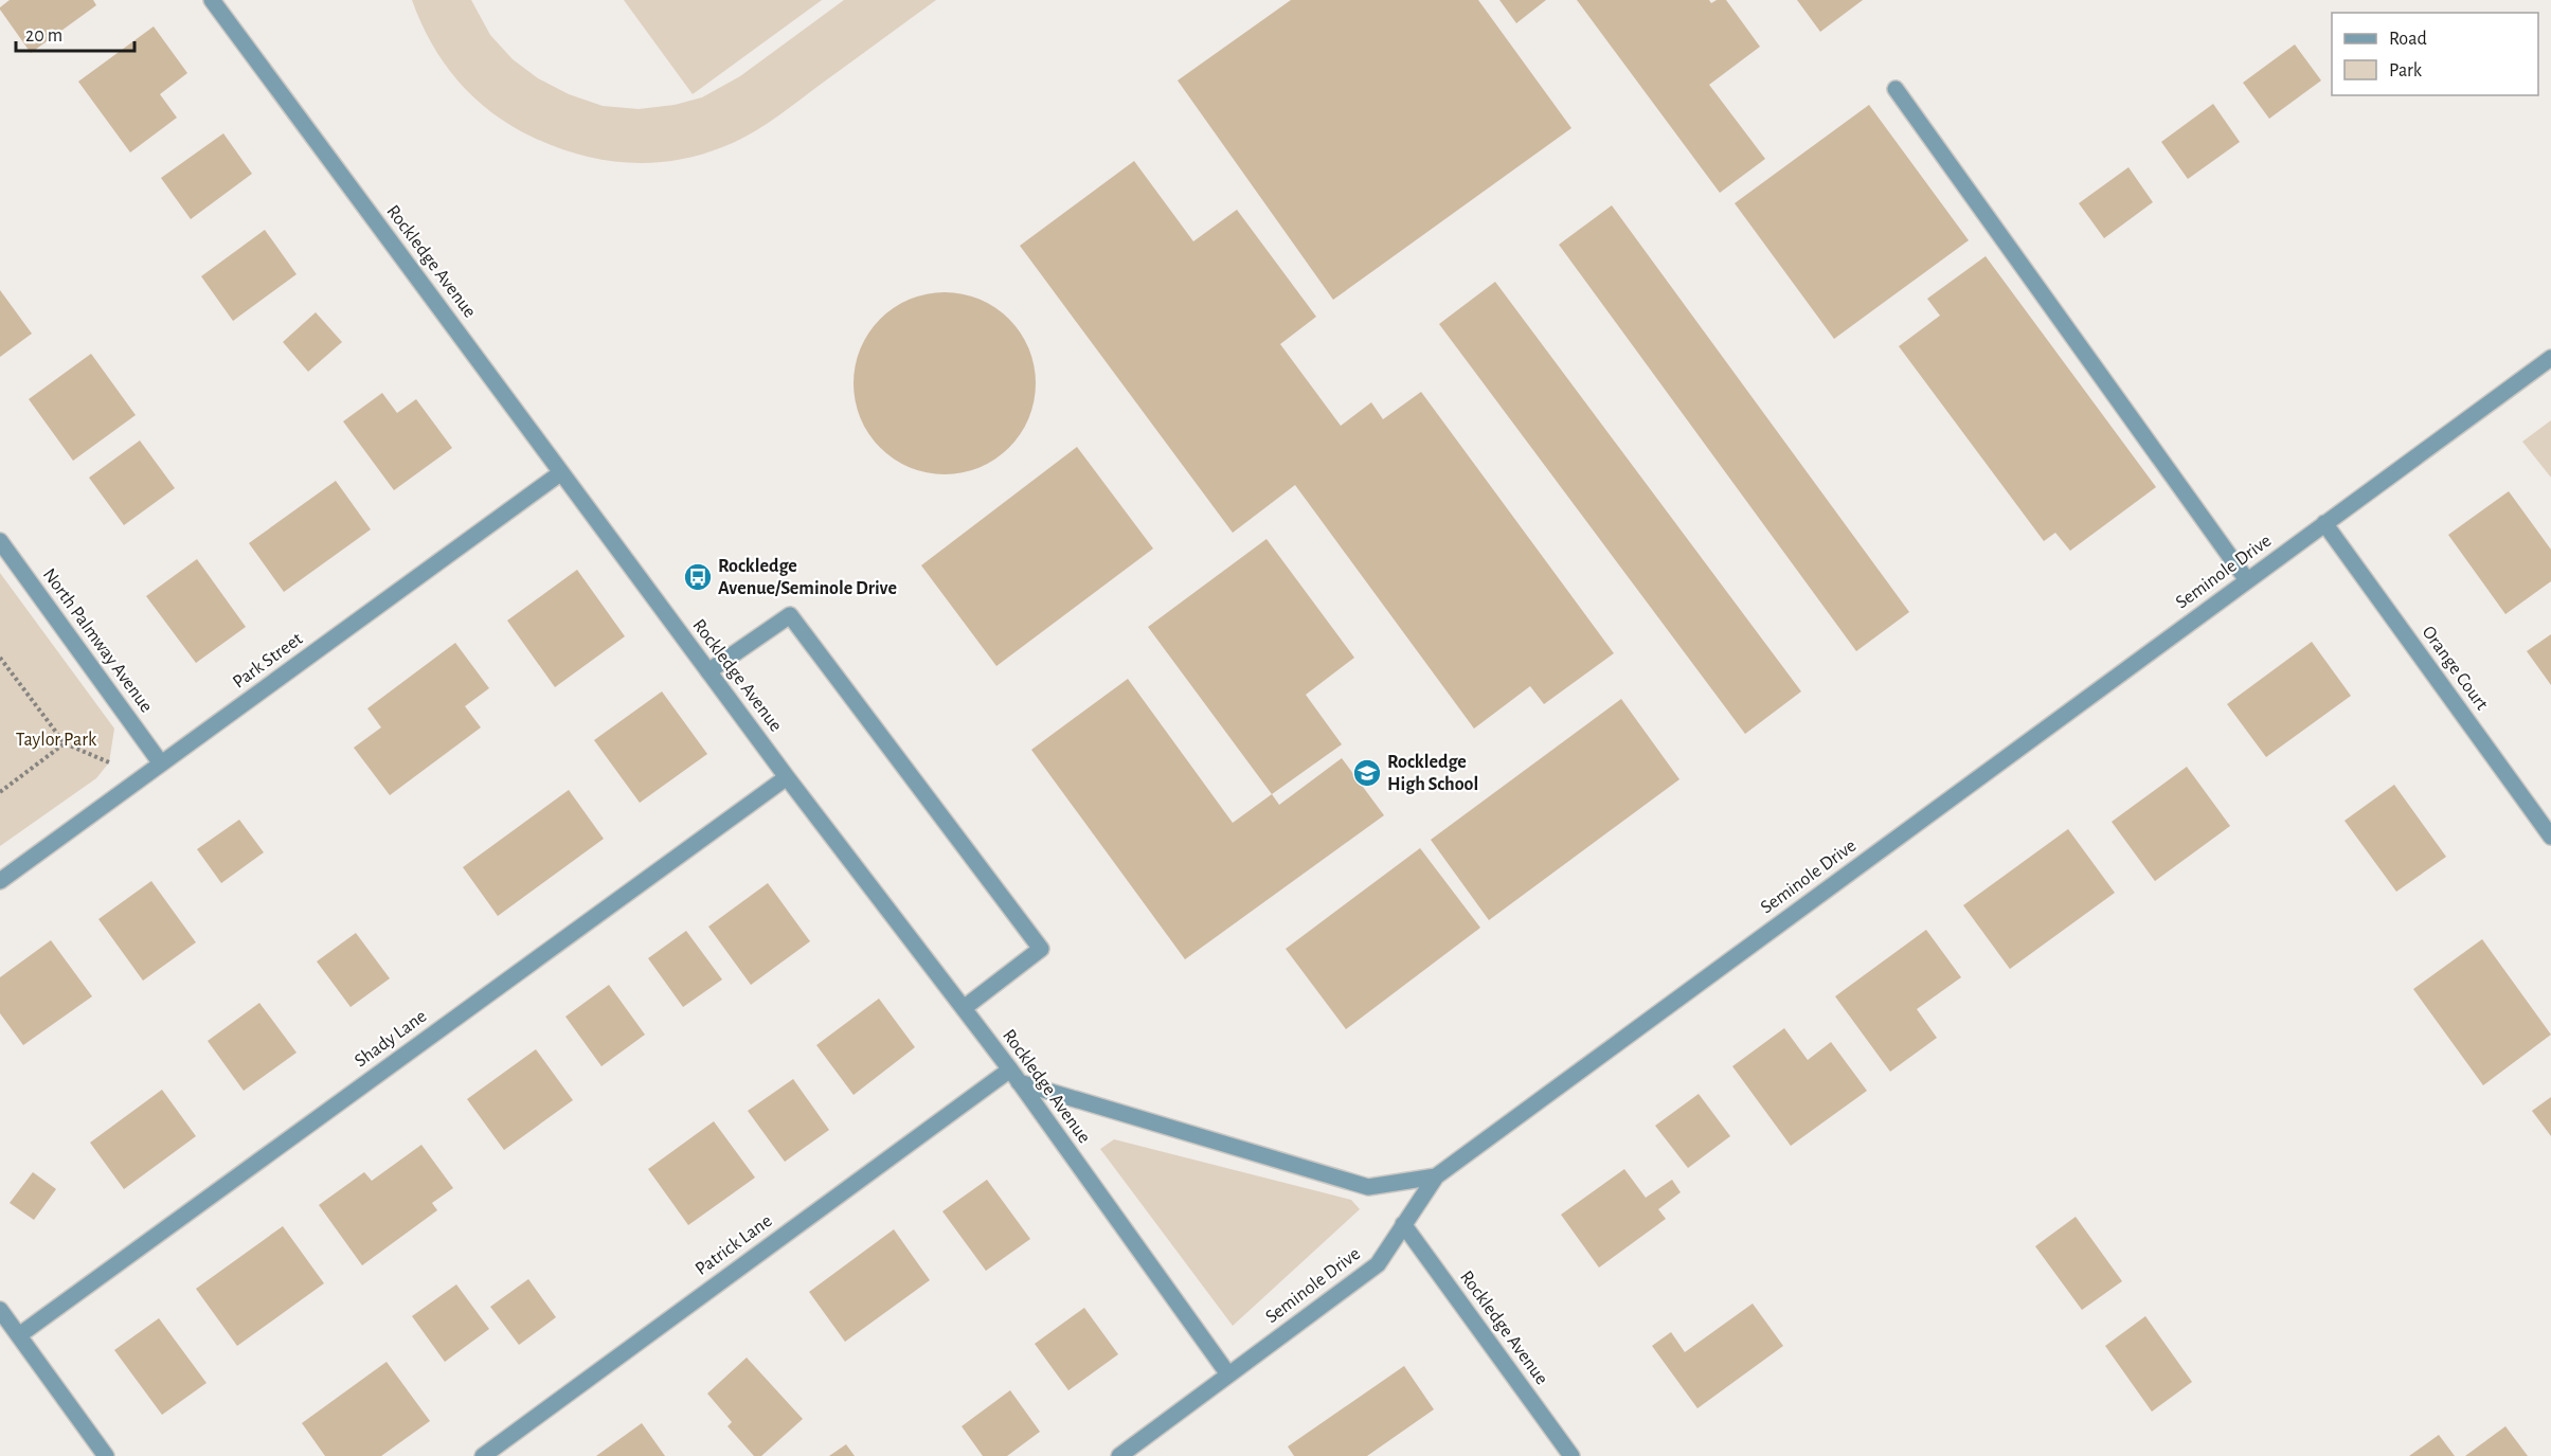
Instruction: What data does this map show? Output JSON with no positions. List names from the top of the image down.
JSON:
{
  "streets": {
    "street": [
      "Rockledge Avenue",
      "Seminole Drive",
      "North Palmway Avenue",
      "Park Street",
      "Orange Court",
      "Shady Lane",
      "Patrick Lane"
    ]
  },
  "crossings": [
    ["Rockledge Avenue", "Seminole Drive"],
    ["Rockledge Avenue", "Park Street"],
    ["Rockledge Avenue", "Shady Lane"],
    ["Rockledge Avenue", "Patrick Lane"],
    ["Seminole Drive", "Orange Court"],
    ["North Palmway Avenue", "Park Street"]
  ],
  "parks": ["Taylor Park"],
  "places": {
    "bus stop": ["Rockledge Avenue/Seminole Drive"],
    "school or university": ["Rockledge High School"]
  },
  "legend": ["Road", "Park"],
  "scale_bar": "20 m"
}
